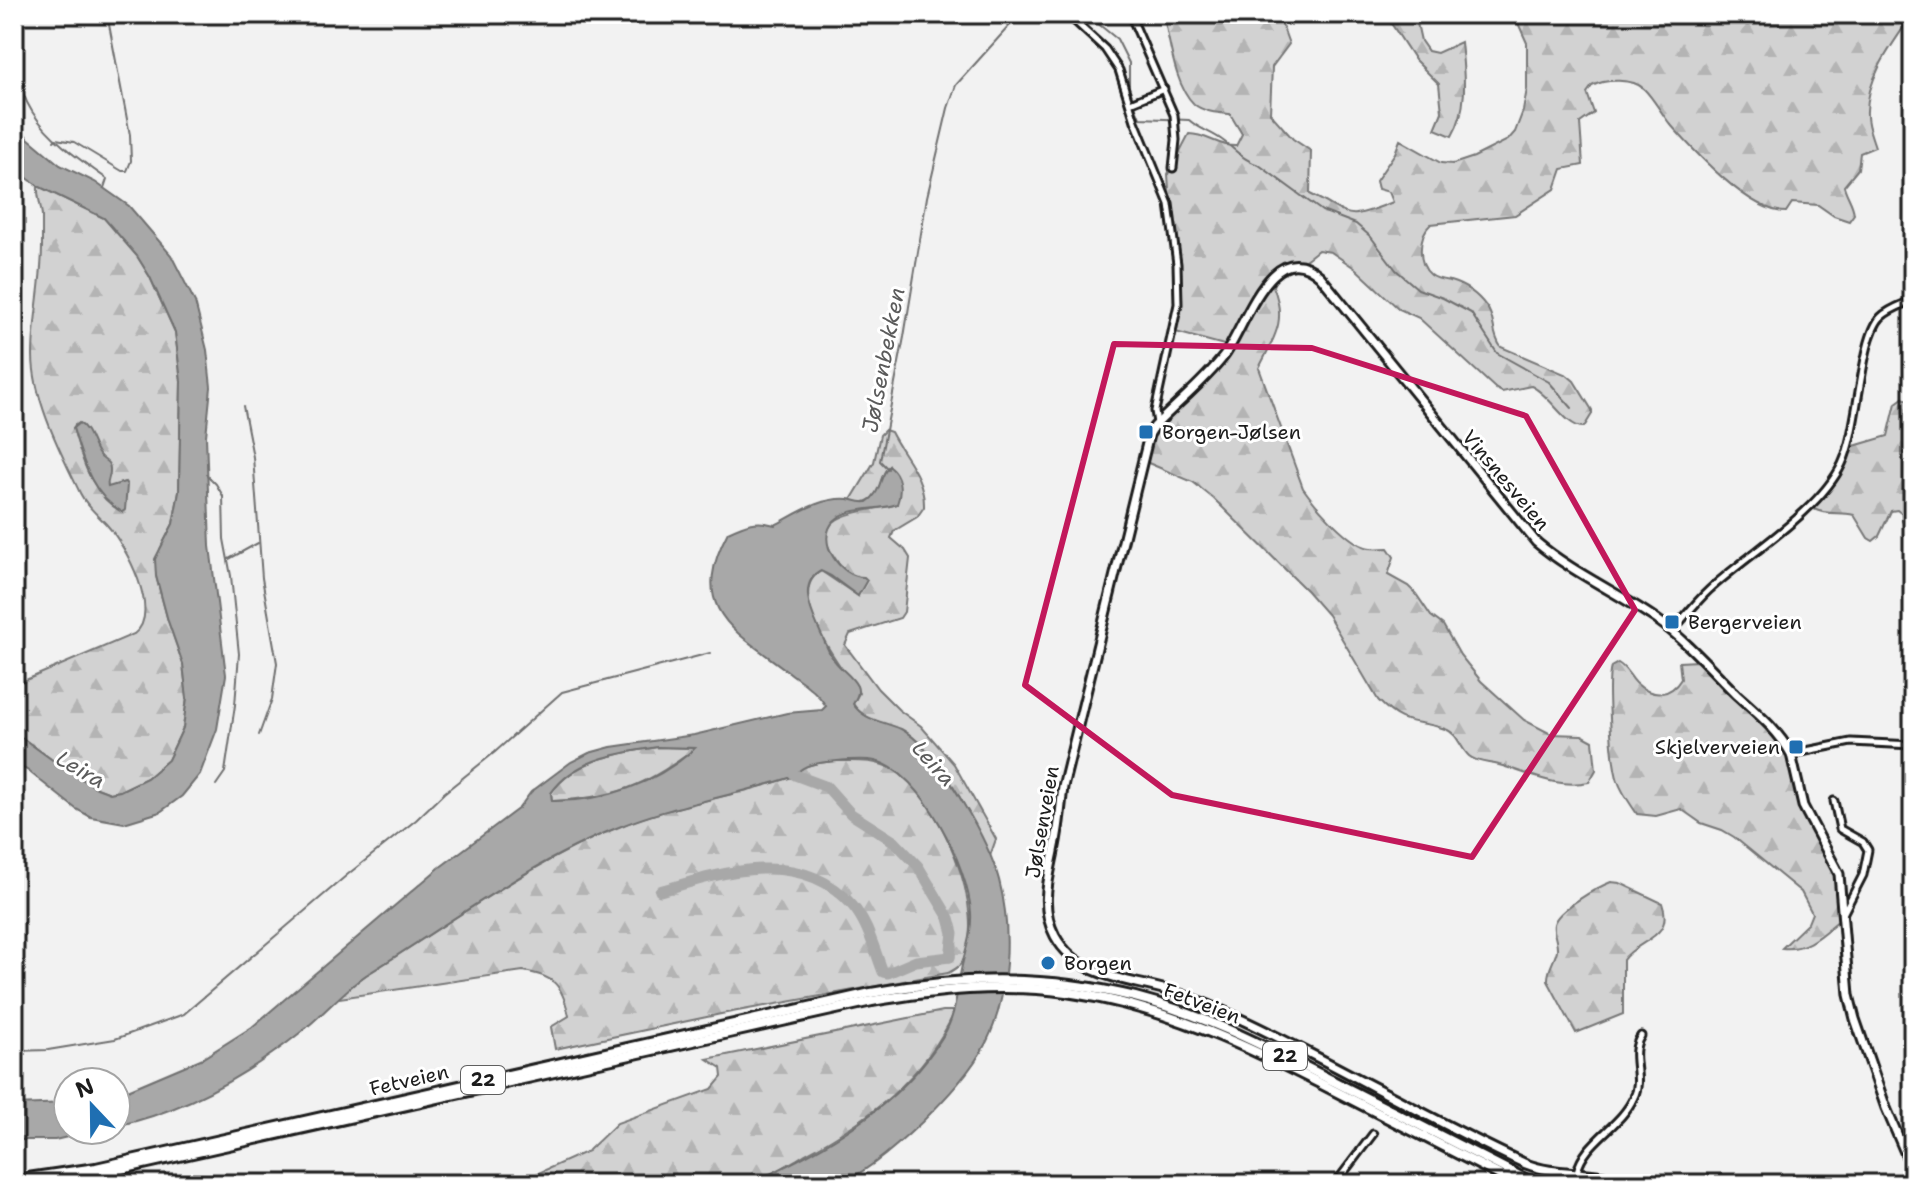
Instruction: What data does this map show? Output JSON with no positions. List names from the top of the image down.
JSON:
{
  "streets": {
    "highway": ["Fetveien", "22"],
    "main road": ["Vinsnesveien", "Jølsenveien"]
  },
  "crossings": [
    ["Vinsnesveien", "Jølsenveien"],
    ["Fetveien", "22"]
  ],
  "water": ["Jølsenbekken", "Leira"],
  "places": {
    "transit": ["Borgen-Jølsen", "Bergerveien", "Skjelverveien"],
    "other": ["Borgen"]
  },
  "north": "top"
}
